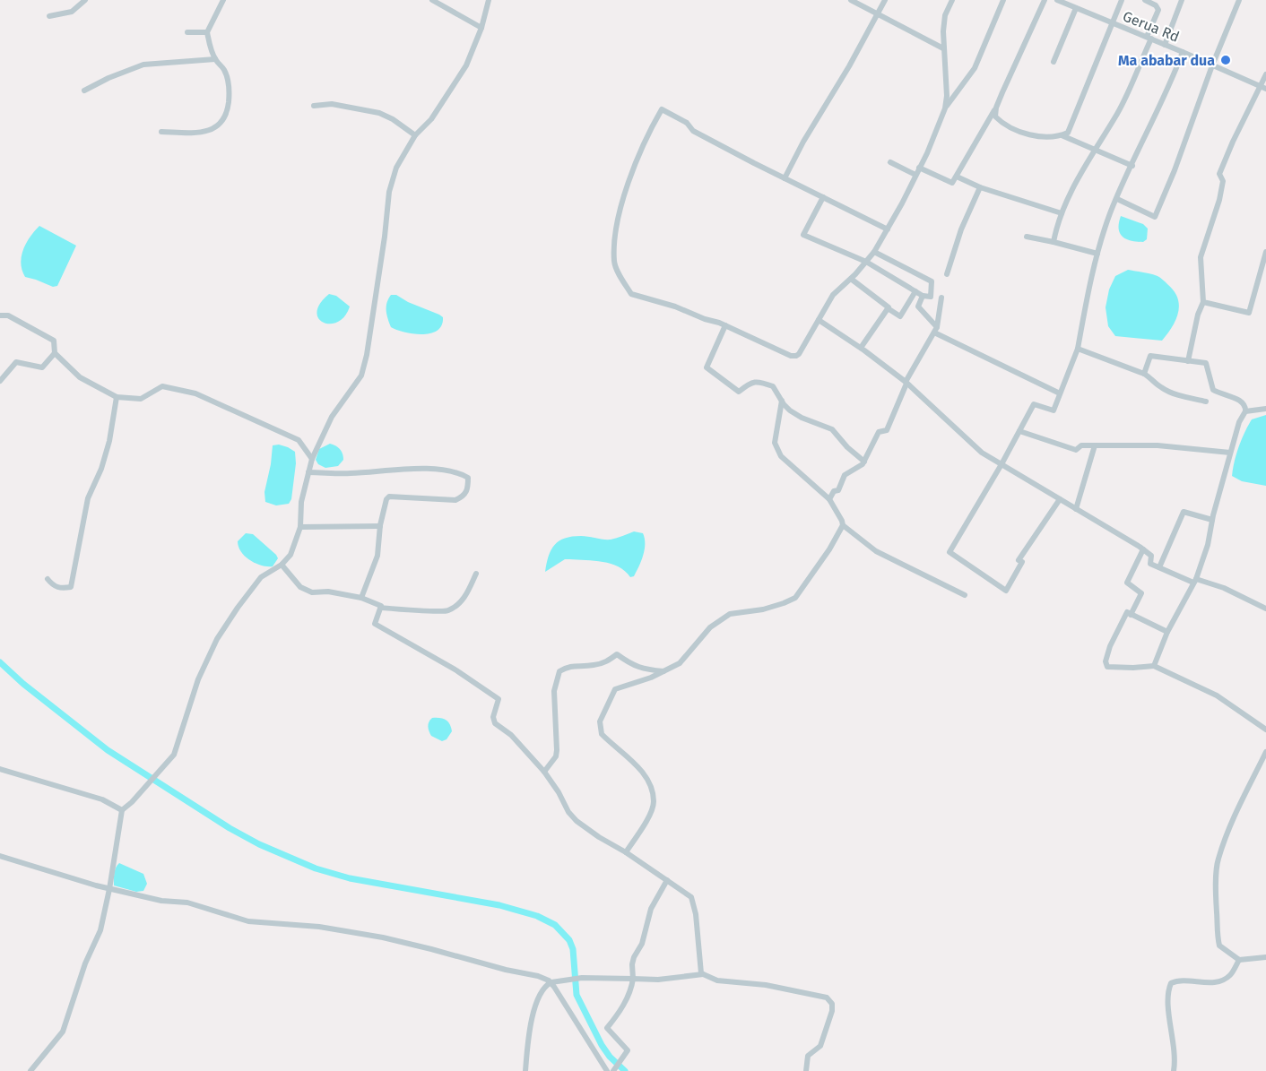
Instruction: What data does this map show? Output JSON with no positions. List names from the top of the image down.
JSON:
{
  "streets": {
    "street": ["Gerua Rd"]
  },
  "places": ["Ma ababar dua"]
}
